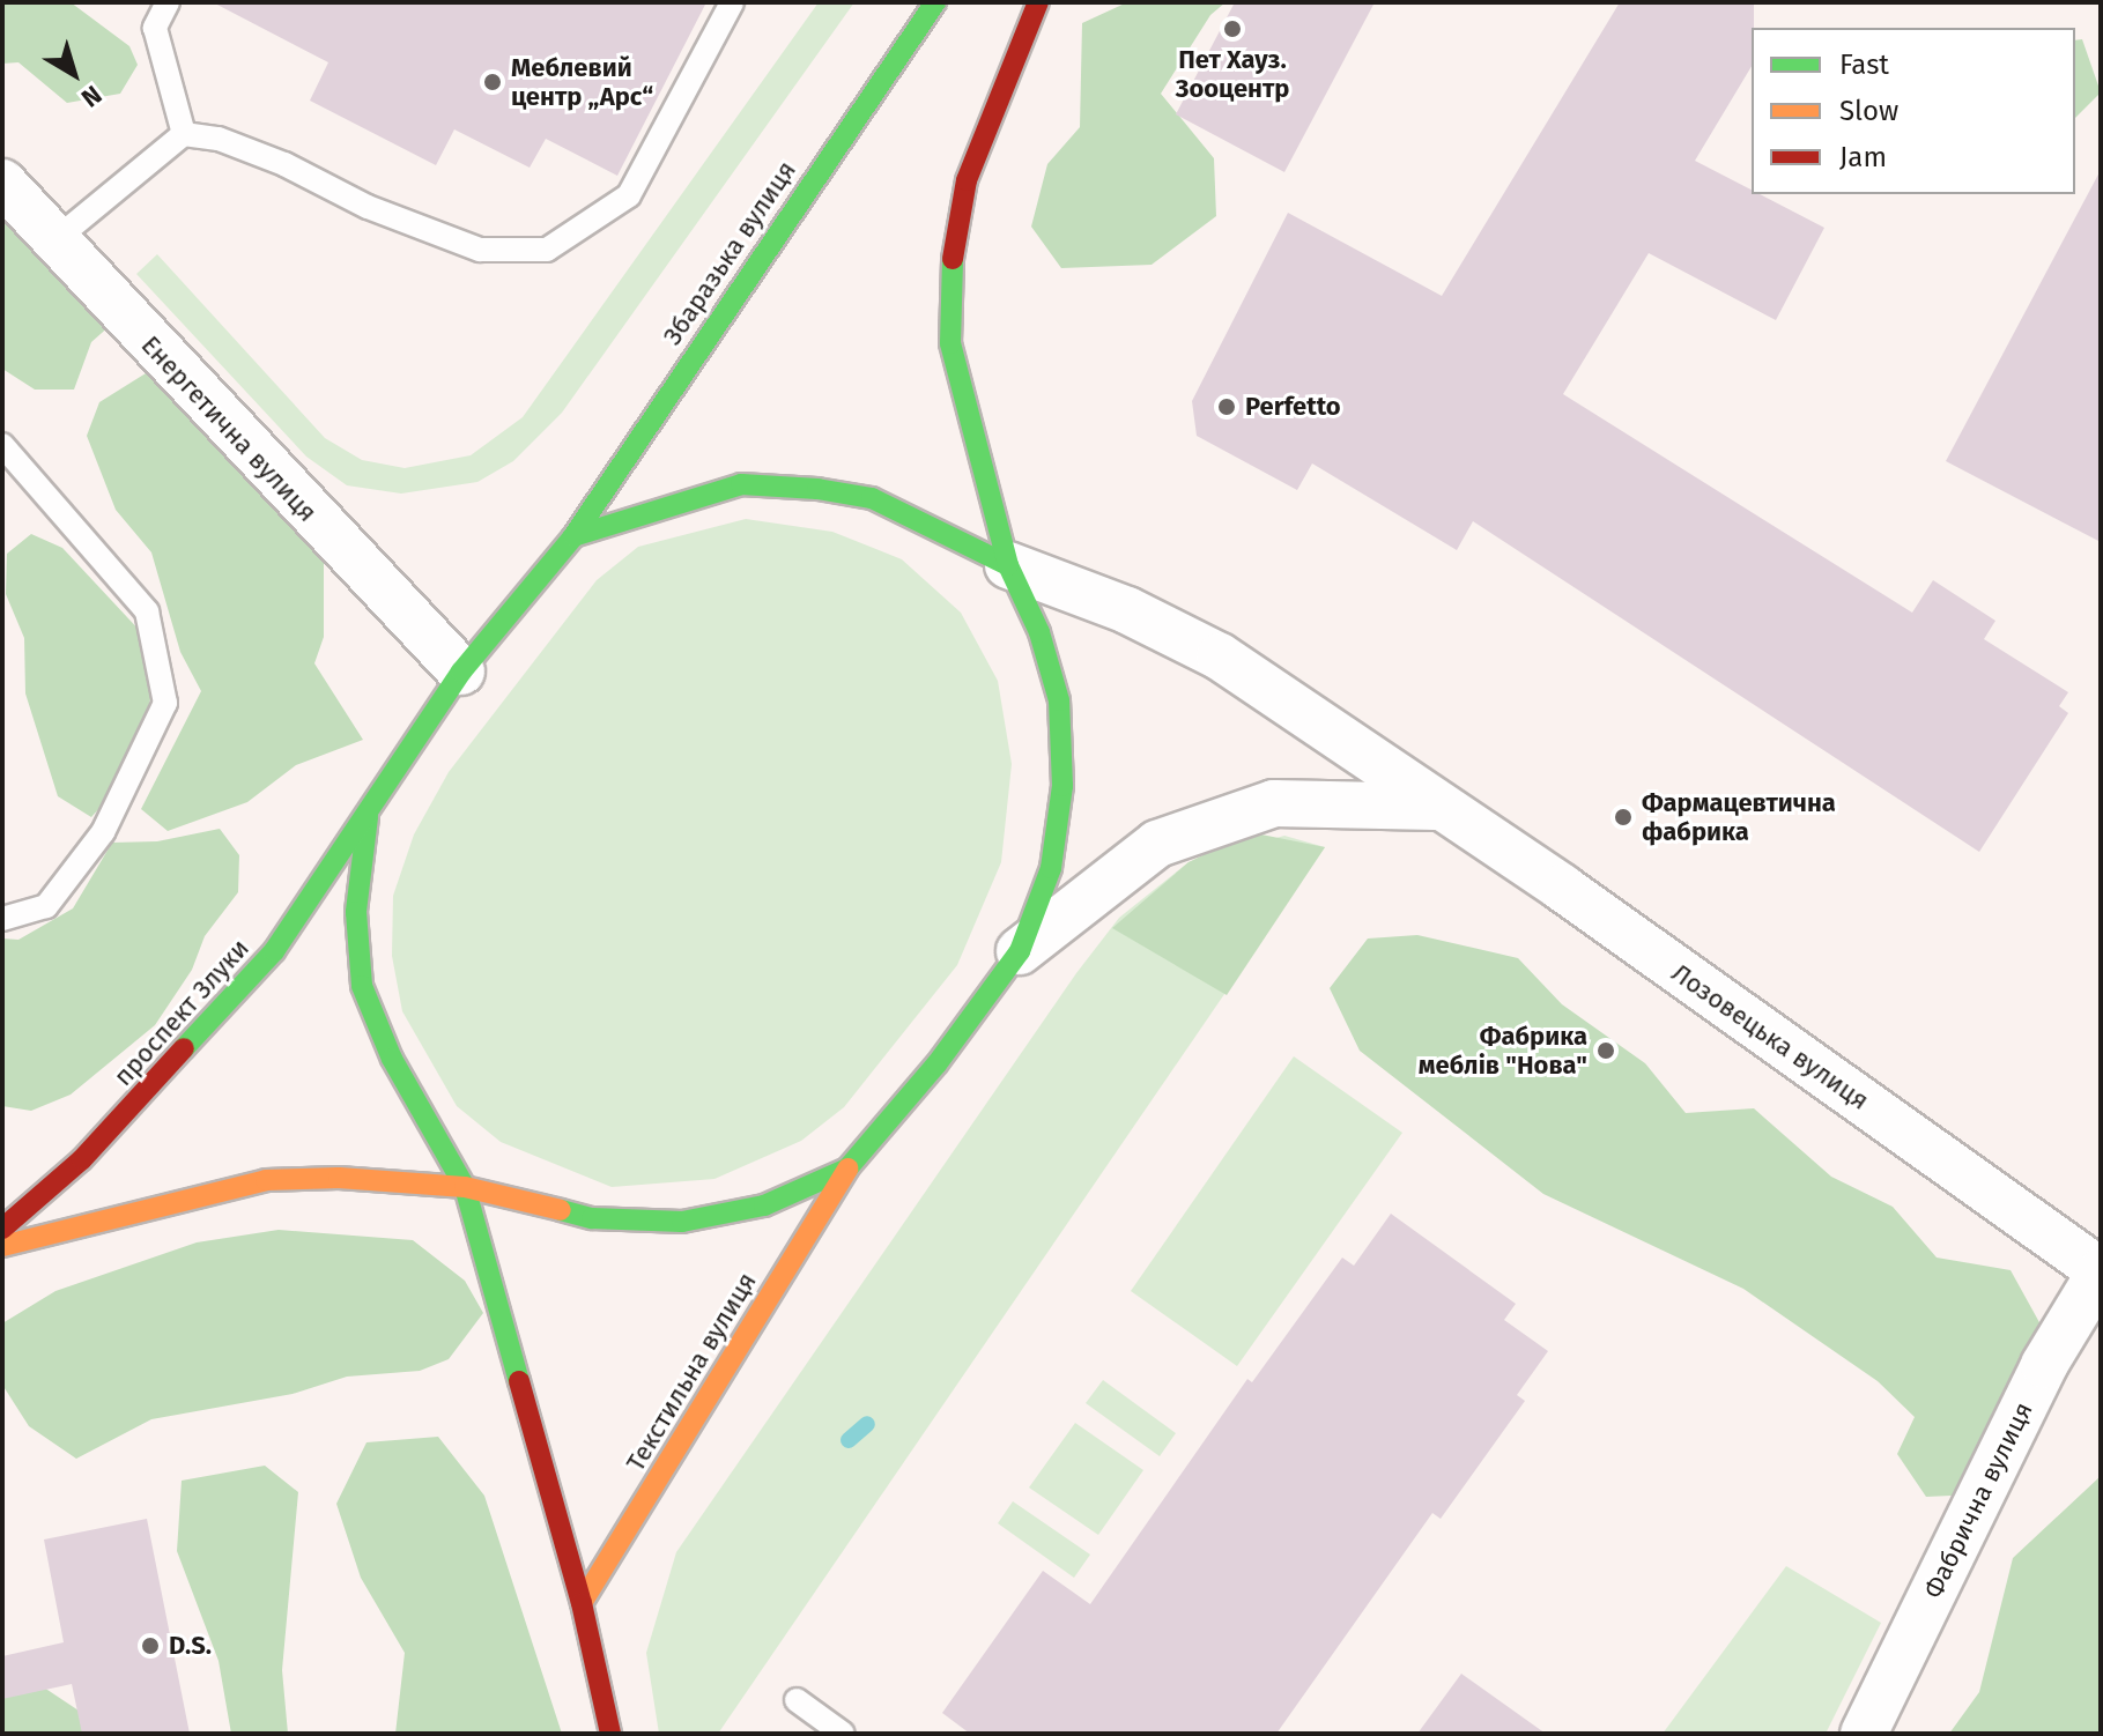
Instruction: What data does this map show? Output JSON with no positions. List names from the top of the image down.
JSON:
{
  "streets": {
    "main road": ["Збаразька вулиця", "проспект Злуки", "Текстильна вулиця"],
    "street": ["Енергетична вулиця", "Лозовецька вулиця", "Фабрична вулиця"]
  },
  "crossings": [
    ["Збаразька вулиця", "Енергетична вулиця"],
    ["Збаразька вулиця", "проспект Злуки"],
    ["Енергетична вулиця", "проспект Злуки"],
    ["Лозовецька вулиця", "Текстильна вулиця"],
    ["Лозовецька вулиця", "Фабрична вулиця"]
  ],
  "places": [
    "Пет Хауз. Зооцентр",
    "Меблевий центр „Арс“",
    "Perfetto",
    "Фармацевтична фабрика",
    "Фабрика меблів \"Нова\"",
    "D.S."
  ],
  "legend": ["Fast", "Slow", "Jam"],
  "north": "bottom right"
}
